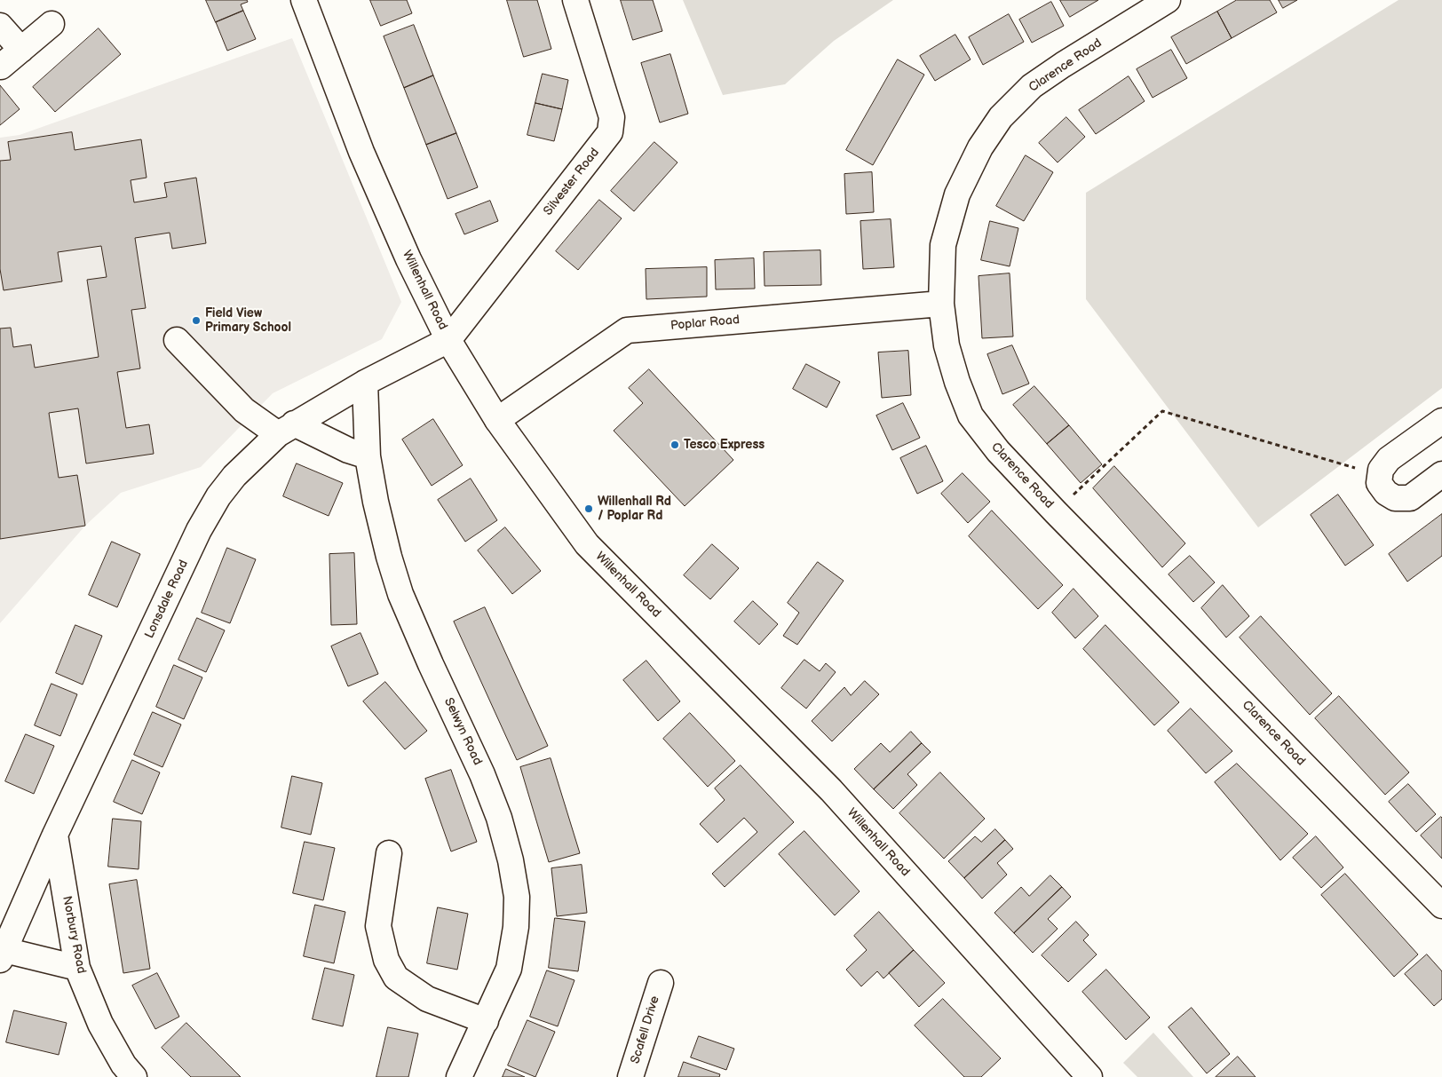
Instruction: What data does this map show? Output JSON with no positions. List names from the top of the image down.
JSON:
{
  "streets": {
    "street": [
      "Clarence Road",
      "Silvester Road",
      "Willenhall Road",
      "Poplar Road",
      "Lonsdale Road",
      "Selwyn Road",
      "Norbury Road",
      "Scafell Drive"
    ]
  },
  "crossings": [
    ["Clarence Road", "Poplar Road"],
    ["Silvester Road", "Willenhall Road"],
    ["Silvester Road", "Lonsdale Road"],
    ["Willenhall Road", "Poplar Road"],
    ["Willenhall Road", "Lonsdale Road"],
    ["Lonsdale Road", "Selwyn Road"],
    ["Lonsdale Road", "Norbury Road"]
  ],
  "places": ["Field View Primary School", "Tesco Express", "Willenhall Rd / Poplar Rd"]
}
